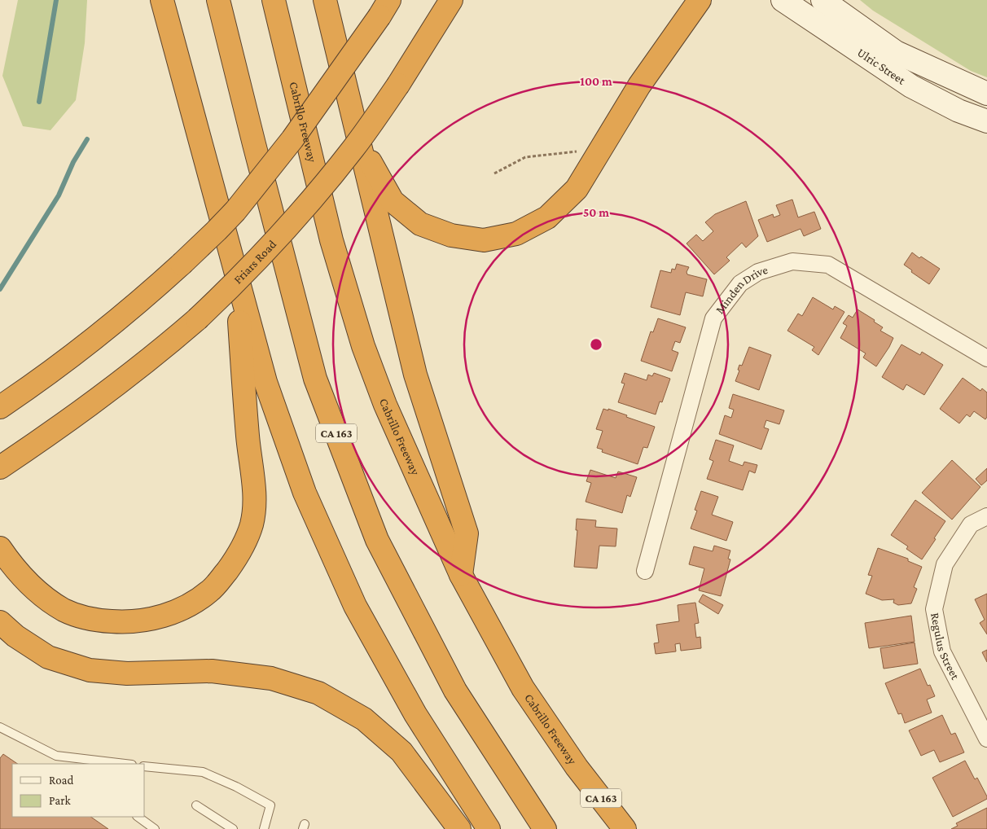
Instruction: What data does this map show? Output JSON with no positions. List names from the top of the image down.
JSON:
{
  "streets": {
    "highway": ["Cabrillo Freeway", "Friars Road", "CA 163"],
    "main road": ["Ulric Street"],
    "street": ["Minden Drive", "Regulus Street"]
  },
  "legend": ["Road", "Park"],
  "rings": ["100 m", "50 m"]
}
